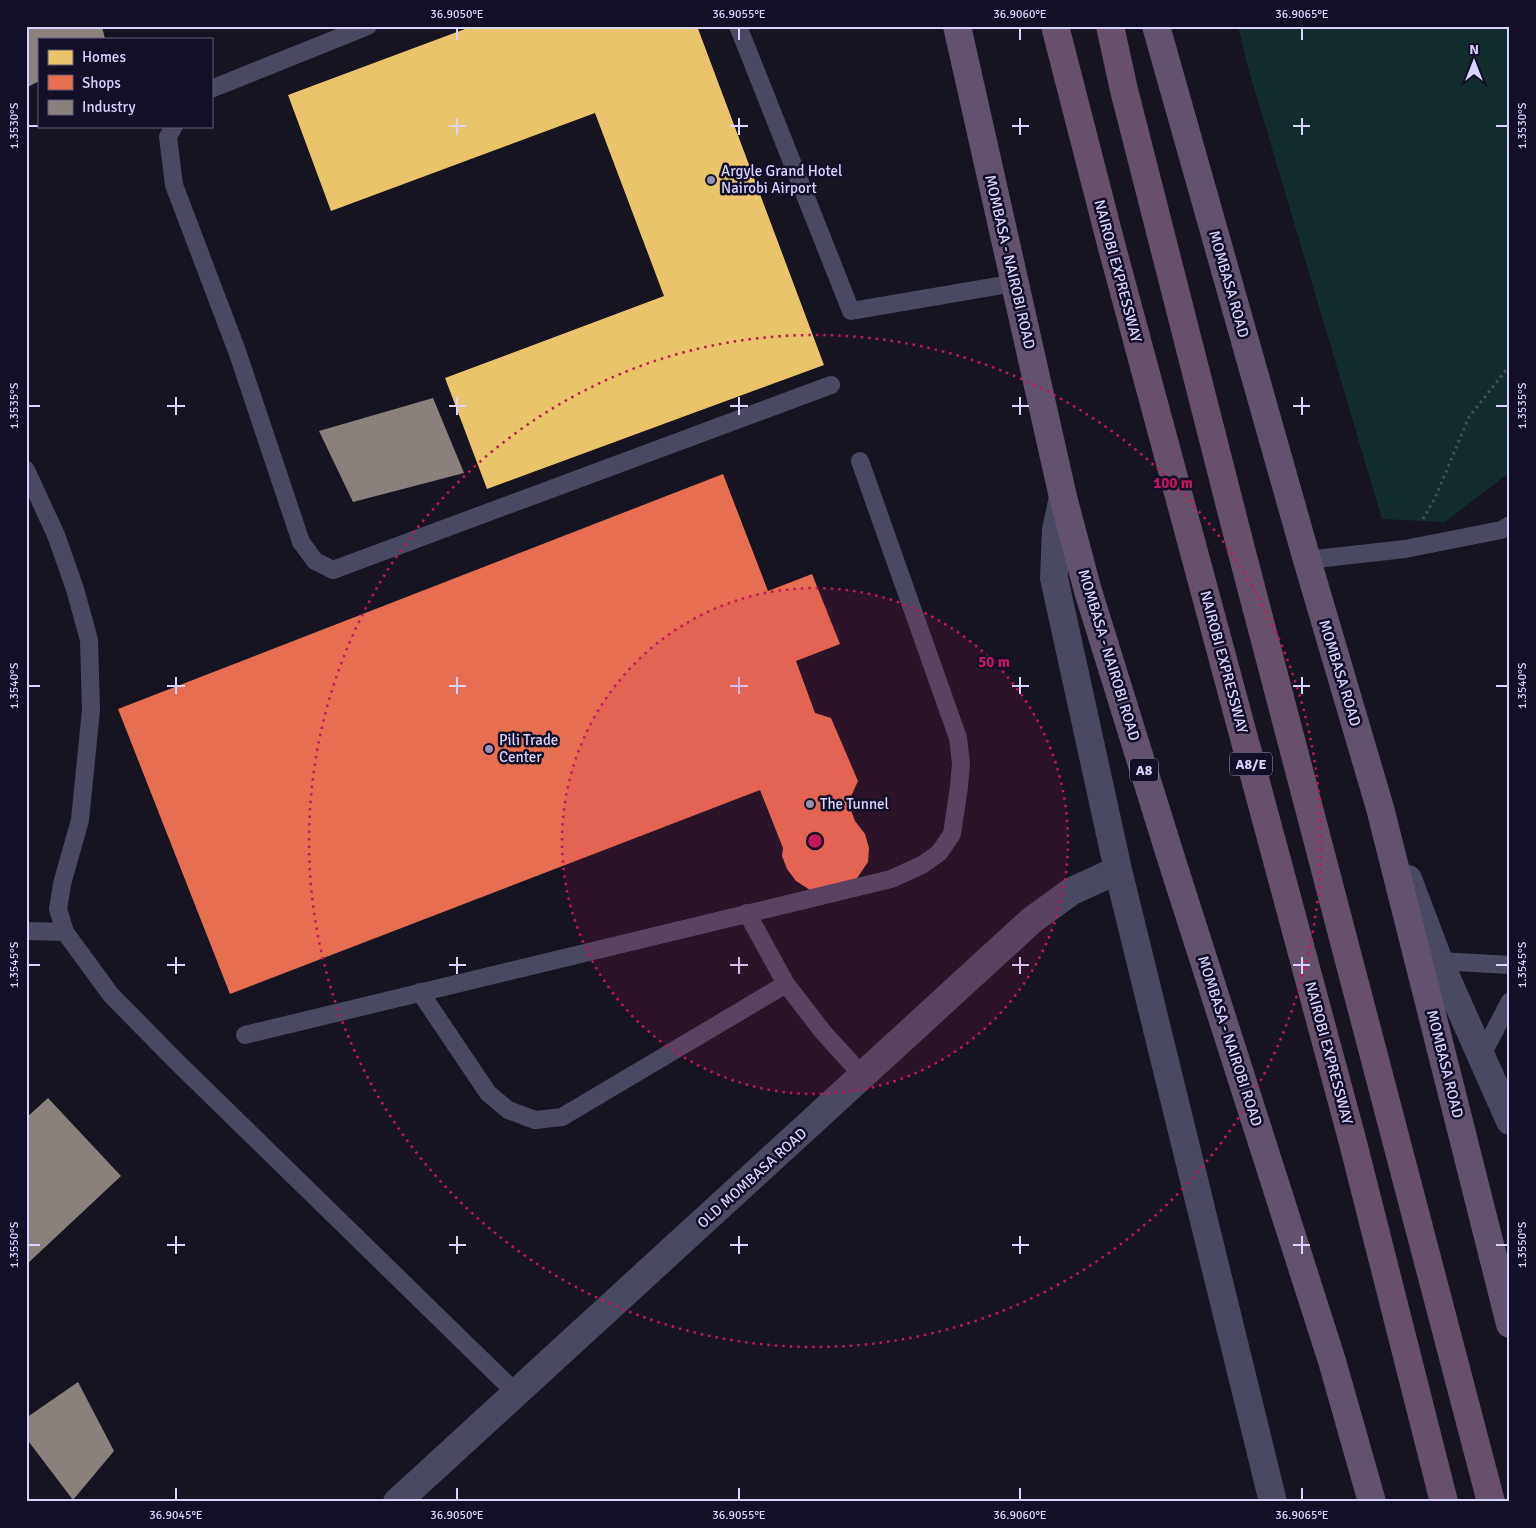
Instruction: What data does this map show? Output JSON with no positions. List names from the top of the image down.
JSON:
{
  "streets": {
    "highway": [
      "MOMBASA - NAIROBI ROAD",
      "NAIROBI EXPRESSWAY",
      "MOMBASA ROAD",
      "A8/E",
      "A8"
    ],
    "street": ["OLD MOMBASA ROAD"]
  },
  "places": ["Argyle Grand Hotel Nairobi Airport", "Pili Trade Center", "The Tunnel"],
  "legend": ["Homes", "Shops", "Industry"],
  "north": "top",
  "coordinates": [
    "36.9050°E",
    "36.9055°E",
    "36.9060°E",
    "36.9065°E",
    "1.3530°S",
    "1.3535°S",
    "1.3540°S",
    "1.3545°S",
    "1.3550°S",
    "36.9045°E"
  ],
  "rings": ["100 m", "50 m"]
}
